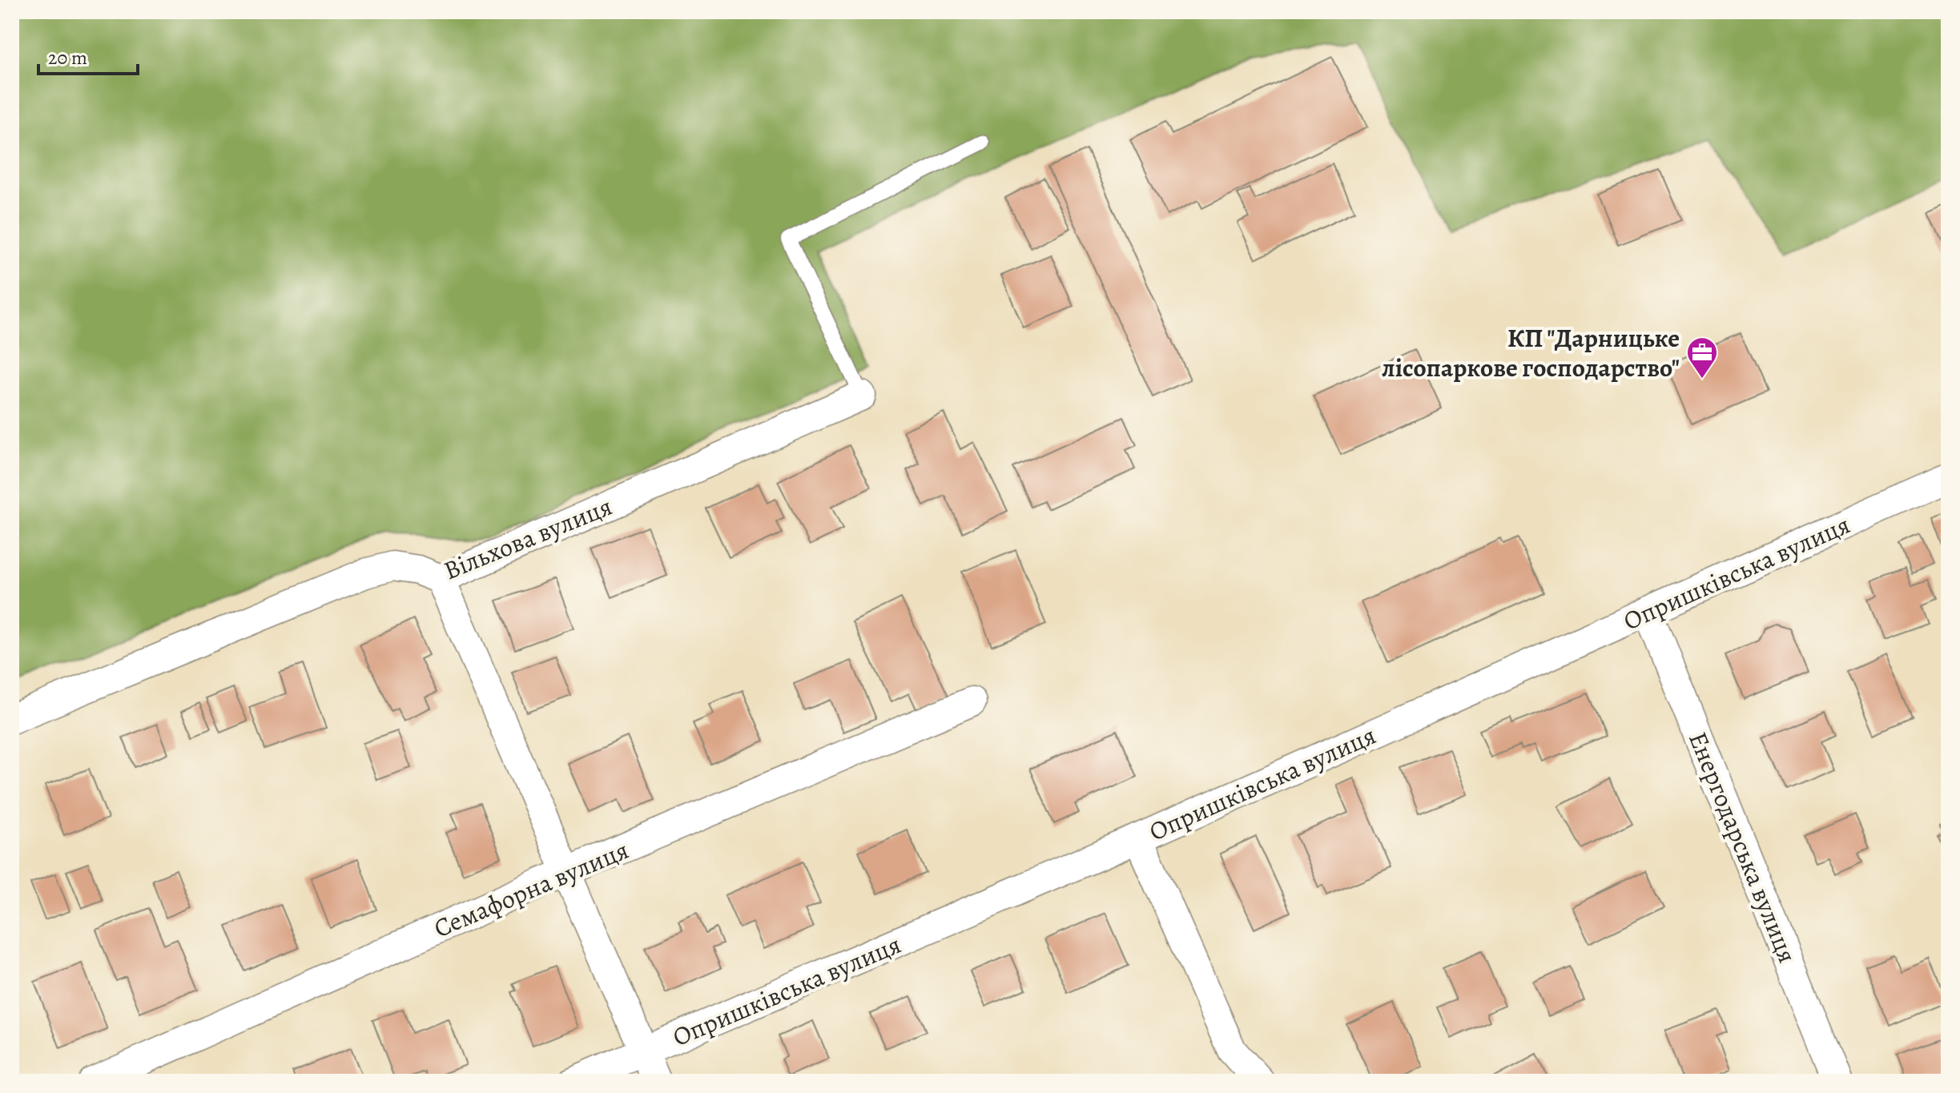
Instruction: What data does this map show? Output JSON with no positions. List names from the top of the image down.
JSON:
{
  "streets": {
    "street": [
      "Вільхова вулиця",
      "Опришківська вулиця",
      "Енергодарська вулиця",
      "Семафорна вулиця"
    ]
  },
  "crossings": [
    ["Опришківська вулиця", "Енергодарська вулиця"]
  ],
  "places": {
    "office": ["КП \"Дарницьке лісопаркове господарство\""]
  },
  "scale_bar": "20 m"
}
